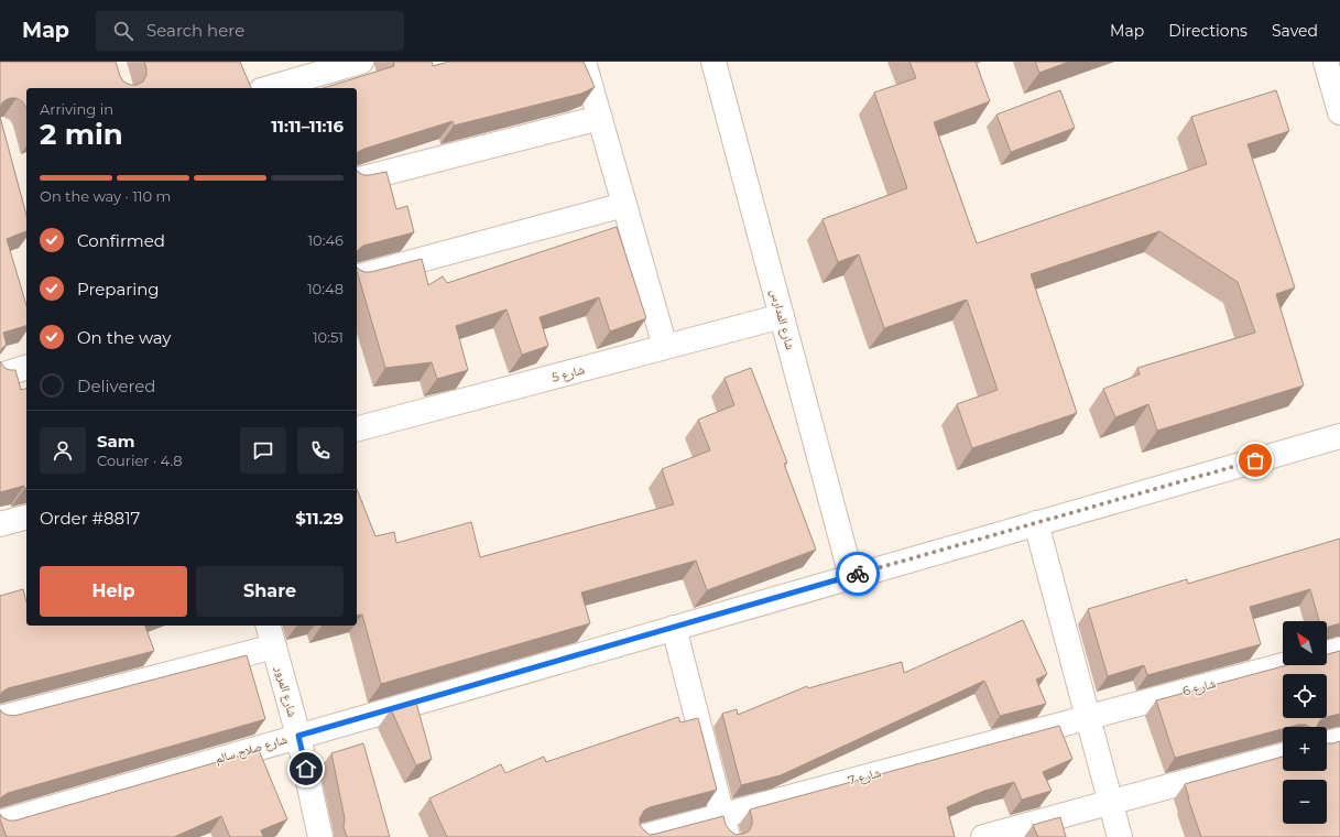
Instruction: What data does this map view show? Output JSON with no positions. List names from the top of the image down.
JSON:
{
  "streets": {
    "street": [
      "شارع المدارس",
      "شارع 5",
      "شارع 6",
      "شارع المرور",
      "شارع صلاح سالم",
      "شارع 7"
    ]
  },
  "crossings": [
    ["شارع المدارس", "شارع 5"],
    ["شارع المدارس", "شارع صلاح سالم"],
    ["شارع 6", "شارع 7"],
    ["شارع المرور", "شارع صلاح سالم"]
  ],
  "north": "top left",
  "page": {
    "header": "Map",
    "search": "Search here",
    "nav": ["Map", "Directions", "Saved"],
    "heading": ["2 min", "Arriving in", "11:11–11:16"],
    "panel": [
      "Sam",
      "Courier · 4.8",
      "Order #8817",
      "$11.29"
    ],
    "bar": "On the way · 110 m",
    "list": [
      ["Confirmed", "10:46"],
      ["Preparing", "10:48"],
      ["On the way", "10:51"],
      "Delivered"
    ],
    "buttons": ["Help", "Share"],
    "map_buttons": ["+", "−"]
  }
}
